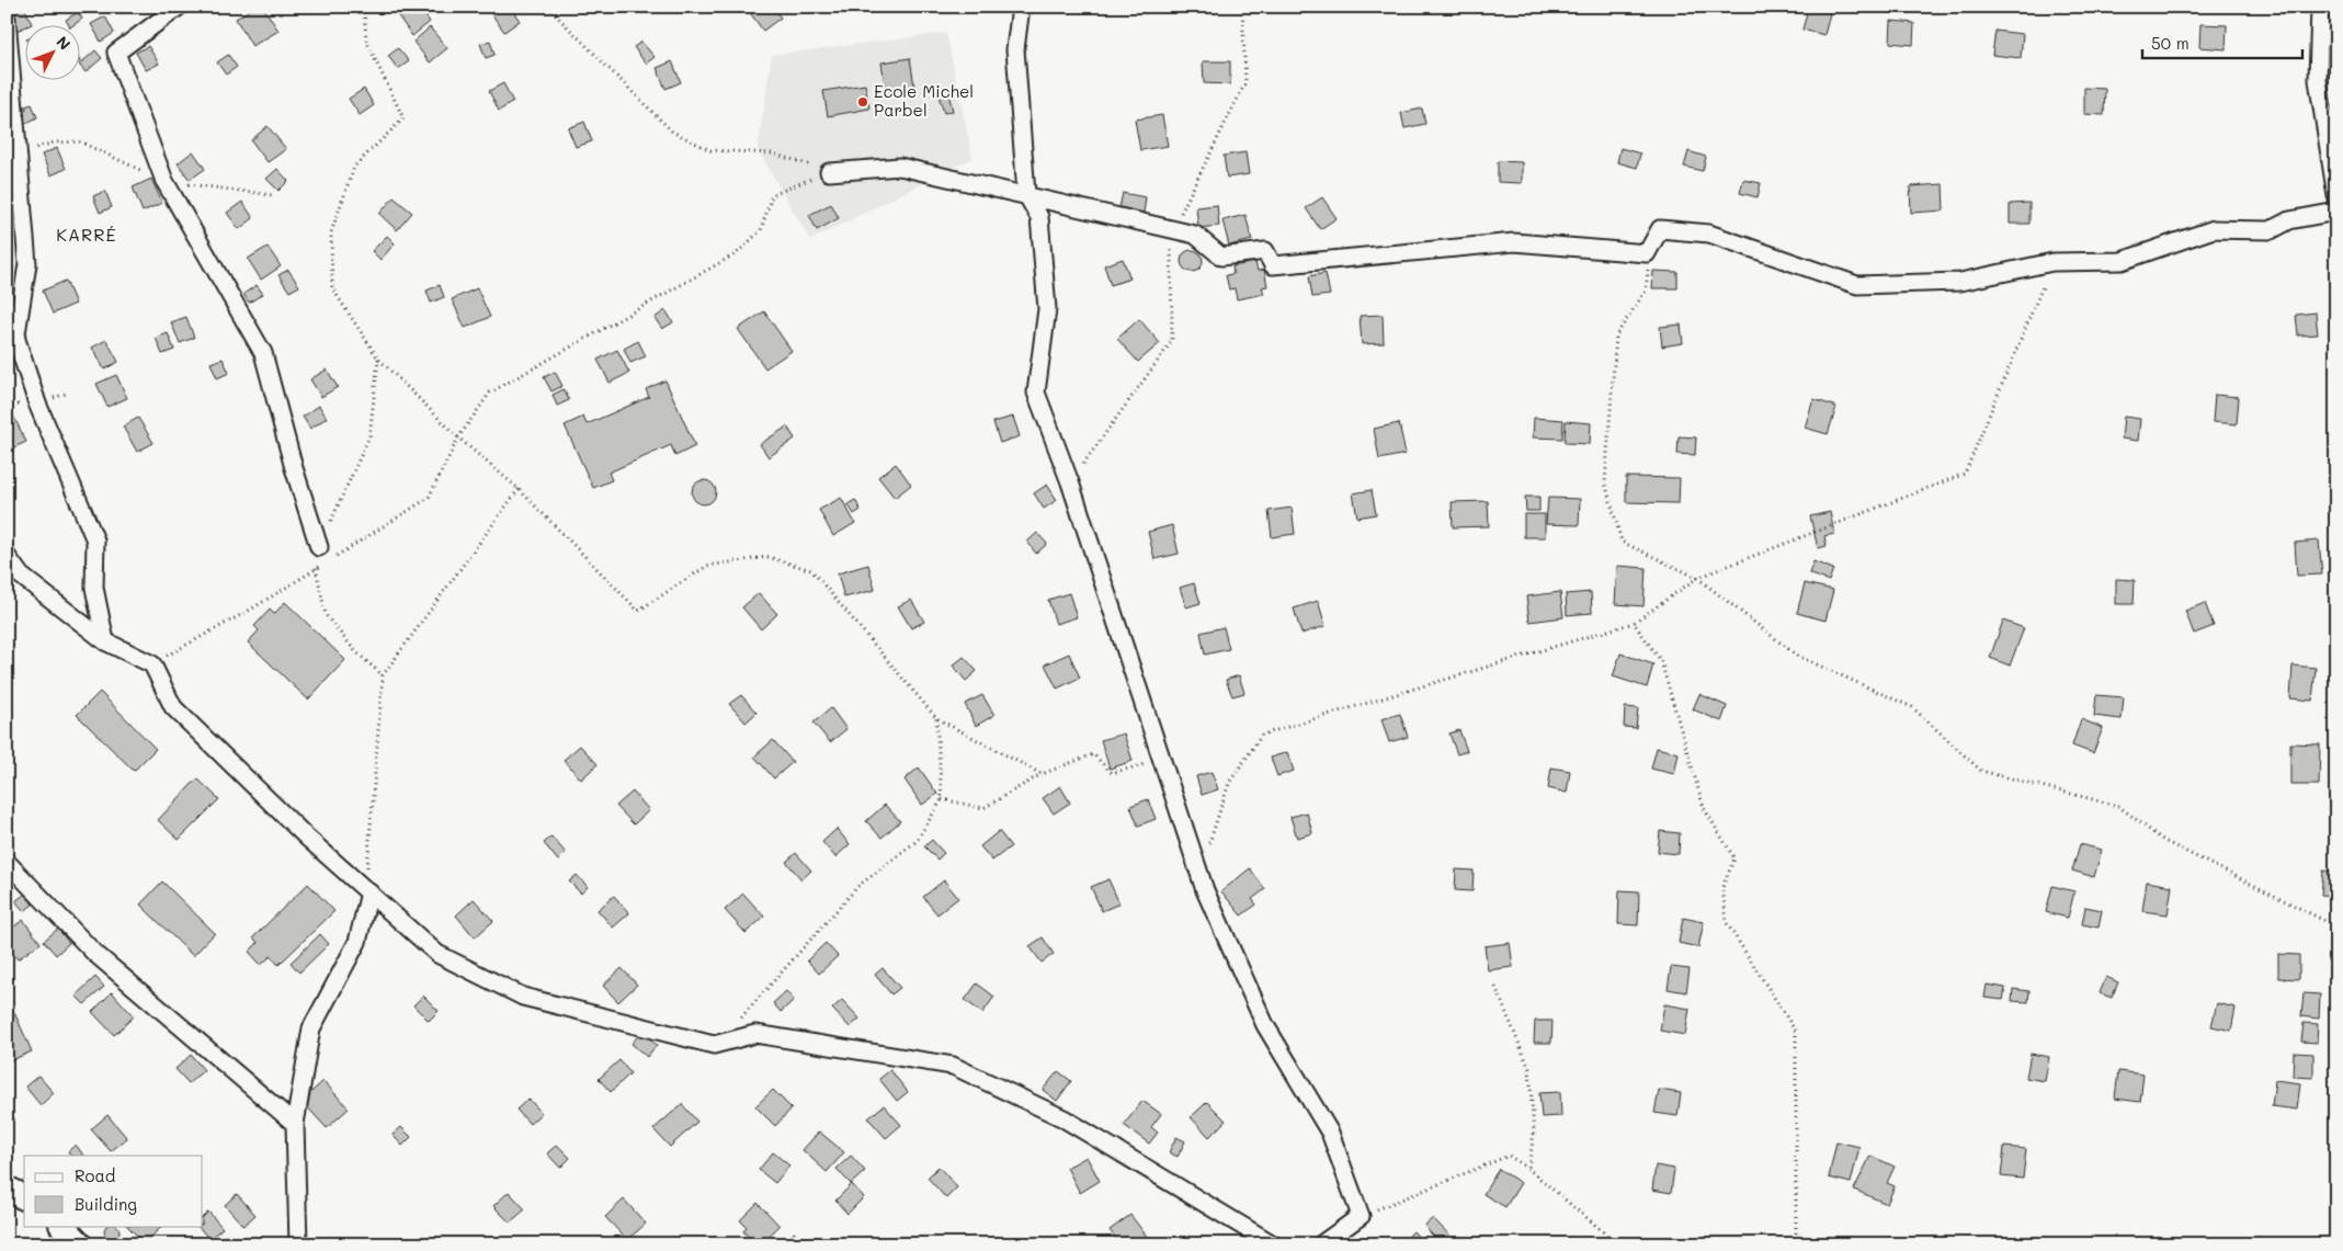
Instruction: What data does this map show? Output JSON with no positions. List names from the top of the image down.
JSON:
{
  "districts": ["KARRÉ"],
  "places": ["Ecole Michel Parbel"],
  "legend": ["Road", "Building"],
  "scale_bar": "50 m",
  "north": "top right"
}
